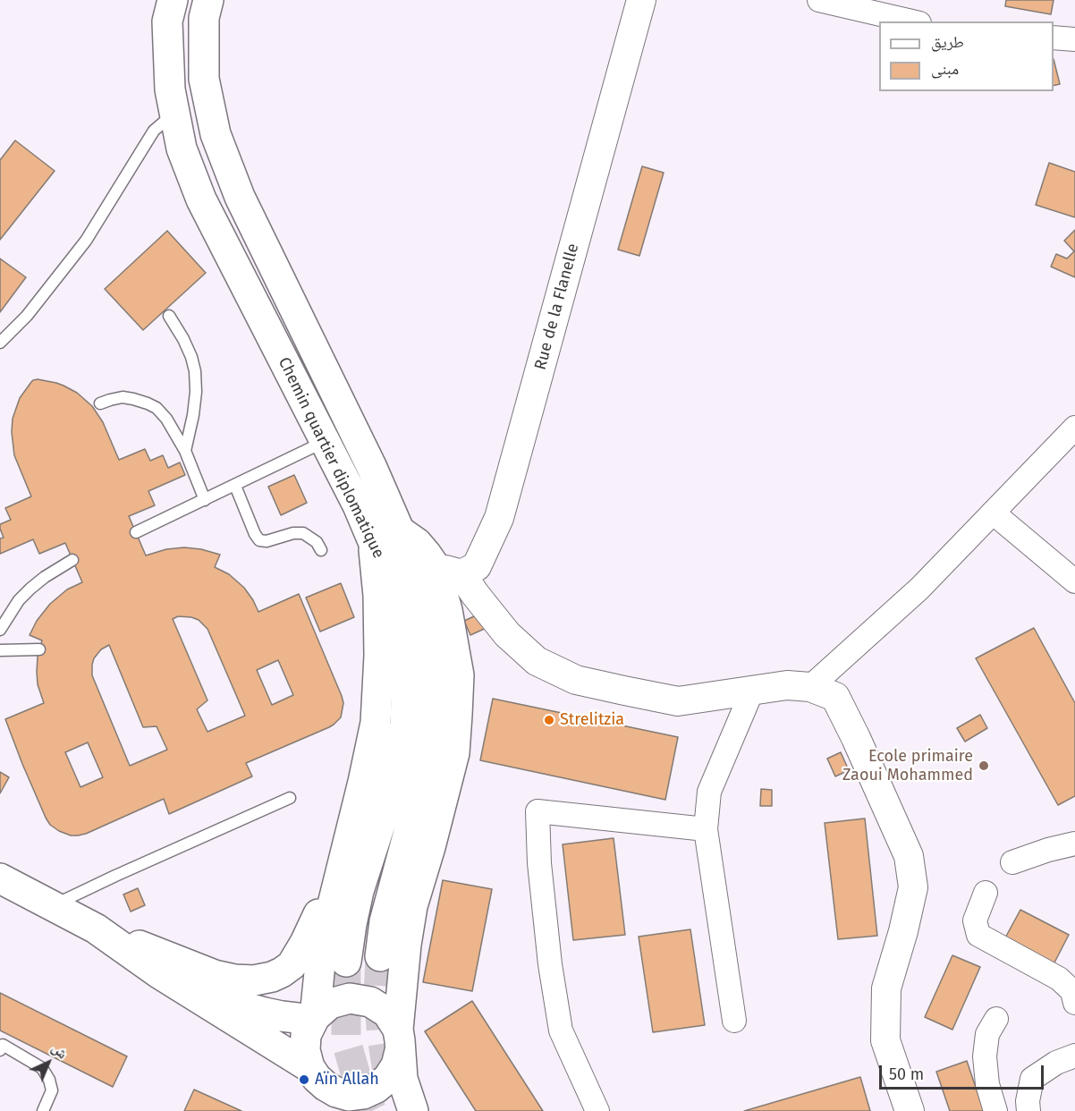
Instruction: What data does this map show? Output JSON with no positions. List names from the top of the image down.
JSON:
{
  "streets": {
    "main road": ["Chemin quartier diplomatique"],
    "street": ["Rue de la Flanelle"]
  },
  "places": ["Strelitzia", "Ecole primaire Zaoui Mohammed", "Aïn Allah"],
  "legend": ["طريق", "مبنى"],
  "scale_bar": "50 m",
  "north": "top right"
}
